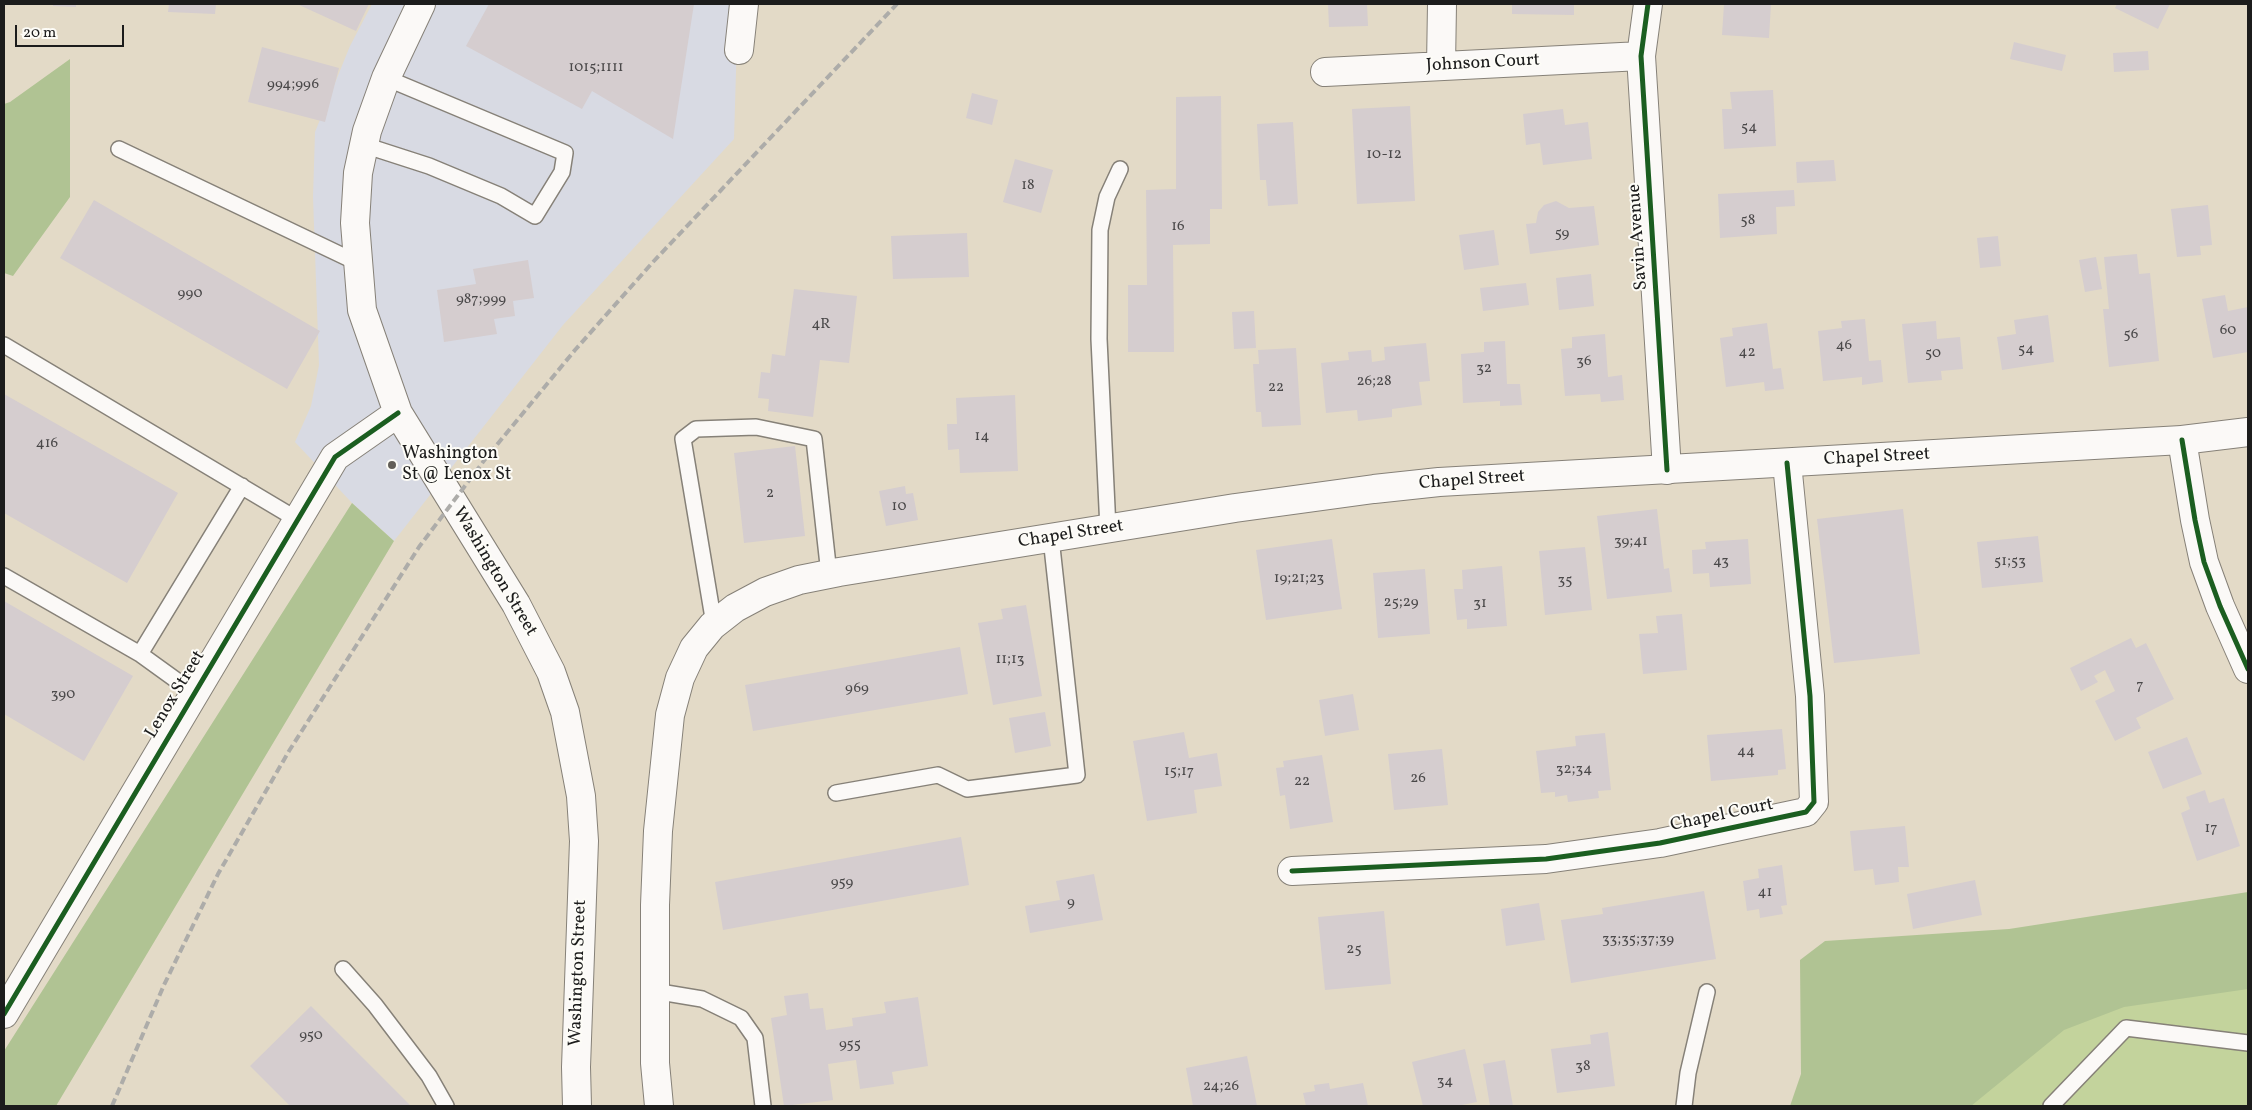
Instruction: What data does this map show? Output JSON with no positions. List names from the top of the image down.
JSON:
{
  "streets": {
    "main road": [
      "Johnson Court",
      "Savin Avenue",
      "Chapel Street",
      "Washington Street",
      "Lenox Street",
      "Chapel Court"
    ]
  },
  "crossings": [
    ["Johnson Court", "Savin Avenue"],
    ["Savin Avenue", "Chapel Street"],
    ["Chapel Street", "Chapel Court"],
    ["Washington Street", "Lenox Street"]
  ],
  "places": ["Washington St @ Lenox St"],
  "house_numbers": [
    "1015;1111",
    "994;996",
    "54",
    "10-12",
    "18",
    "58",
    "16",
    "59",
    "990",
    "987;999",
    "4R",
    "60",
    "56",
    "46",
    "54",
    "42",
    "50",
    "36",
    "32",
    "26;28",
    "22",
    "14",
    "416",
    "2",
    "10",
    "39;41",
    "43",
    "51;53",
    "19;21;23",
    "35",
    "25;29",
    "31",
    "11;13",
    "7",
    "969",
    "390",
    "44",
    "32;34",
    "15;17",
    "26",
    "22",
    "17",
    "959",
    "41",
    "9",
    "33;35;37;39",
    "25",
    "950",
    "955",
    "38",
    "34",
    "24;26"
  ],
  "scale_bar": "20 m"
}
